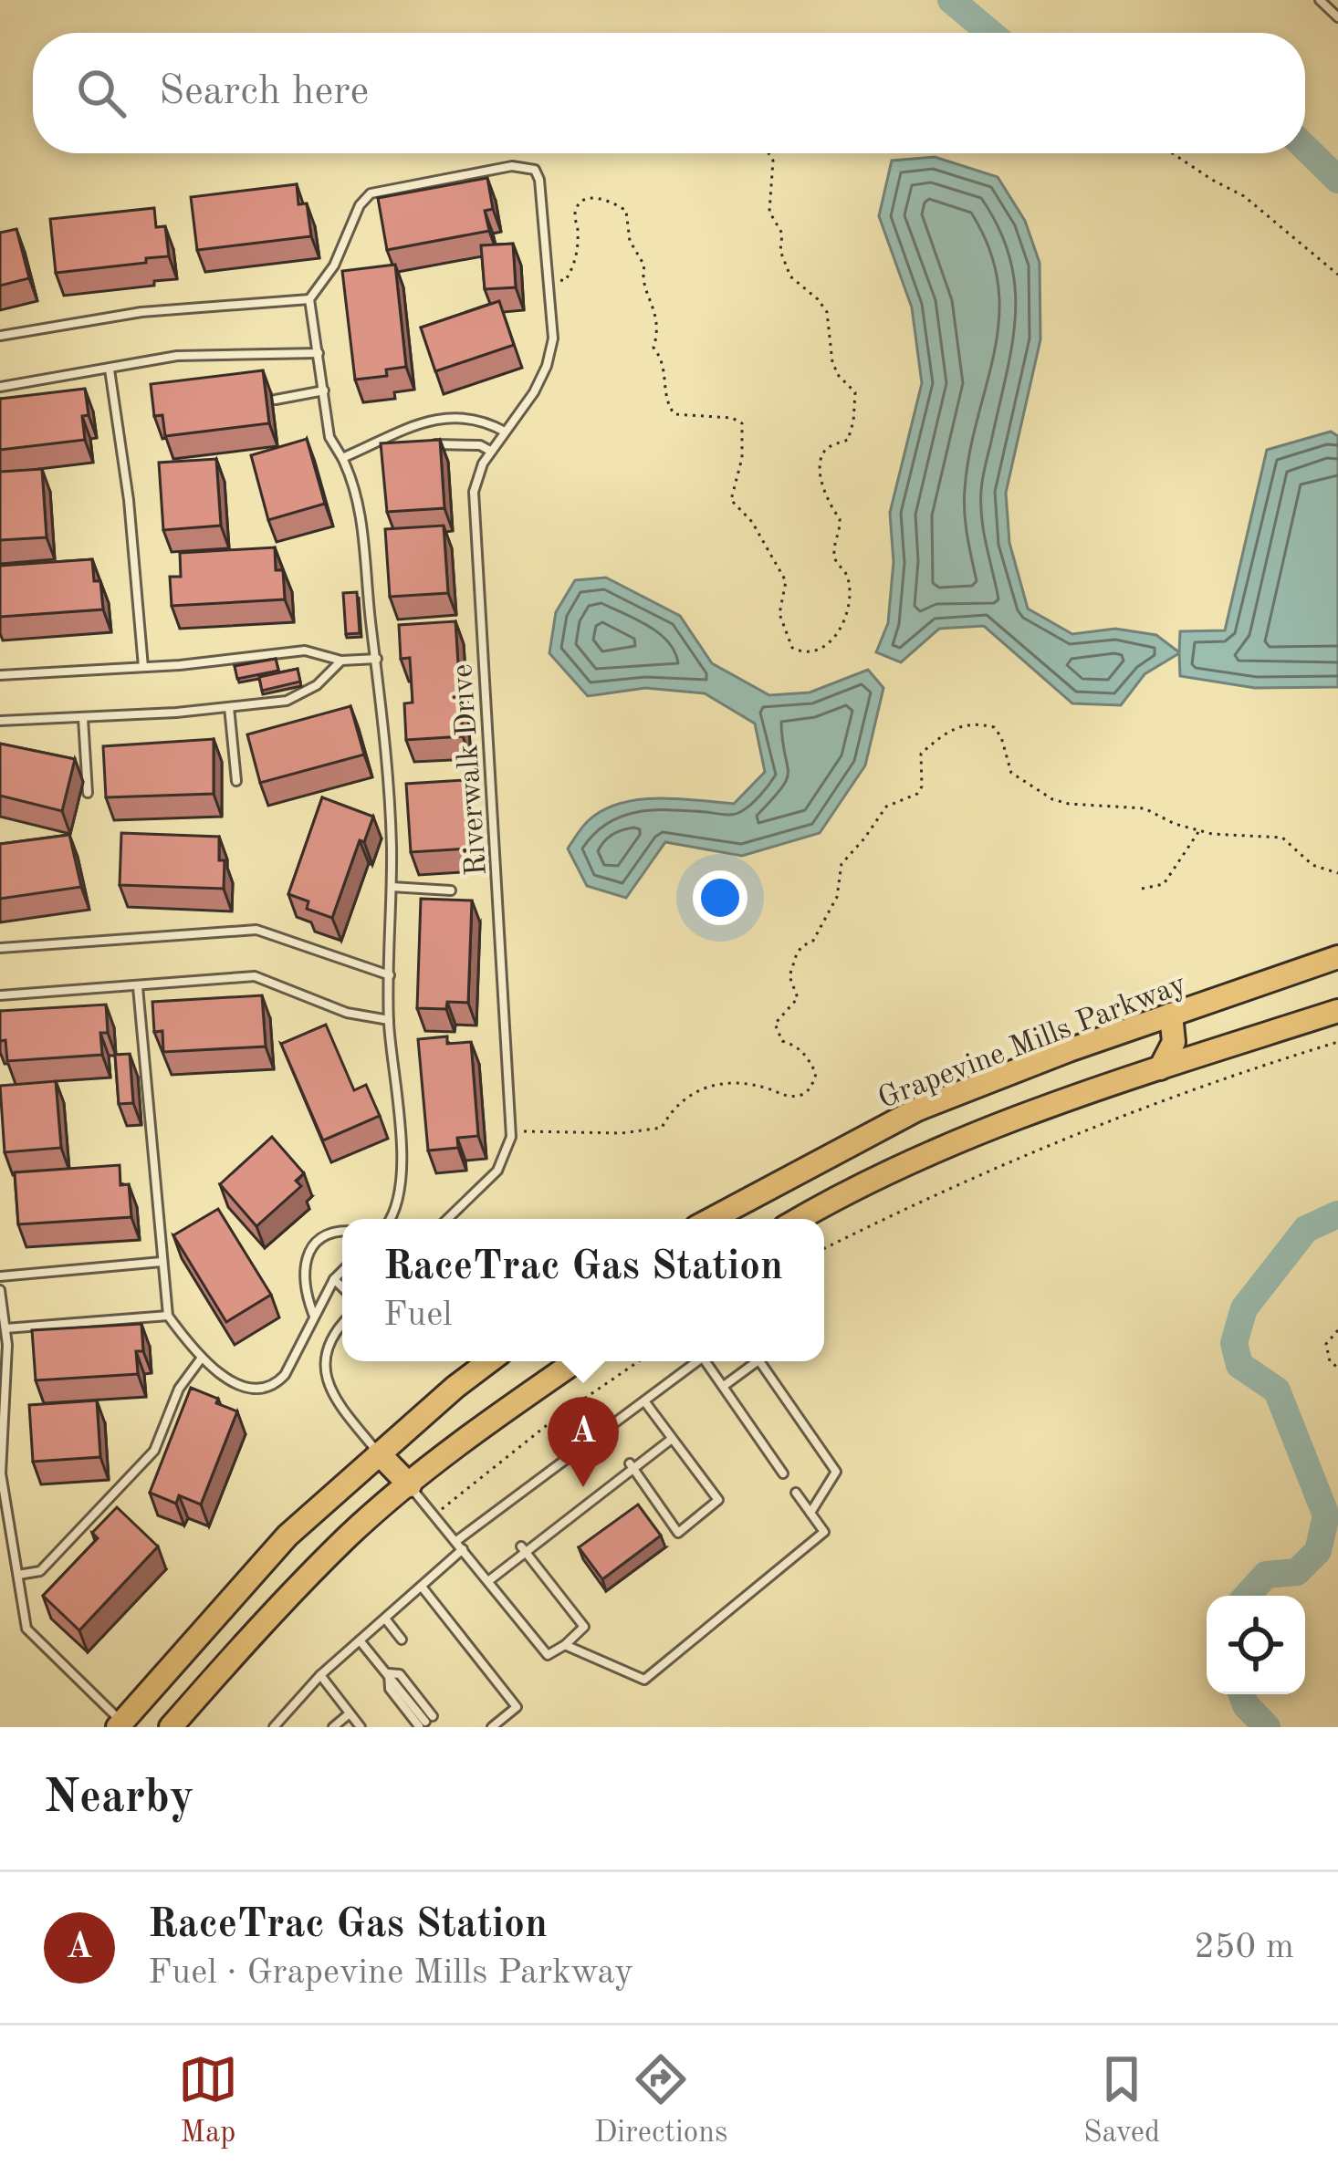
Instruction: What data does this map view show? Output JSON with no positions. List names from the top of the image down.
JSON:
{
  "streets": {
    "main road": ["Grapevine Mills Parkway"],
    "lane": ["Riverwalk Drive"]
  },
  "page": {
    "search": "Search here",
    "popup": ["RaceTrac Gas Station", "Fuel"],
    "pins": "A",
    "heading": "Nearby",
    "list": [
      {
        "mark": "A",
        "name": "RaceTrac Gas Station",
        "note": "Fuel · Grapevine Mills Parkway",
        "value": "250 m"
      }
    ],
    "nav": ["Map", "Directions", "Saved"]
  }
}
